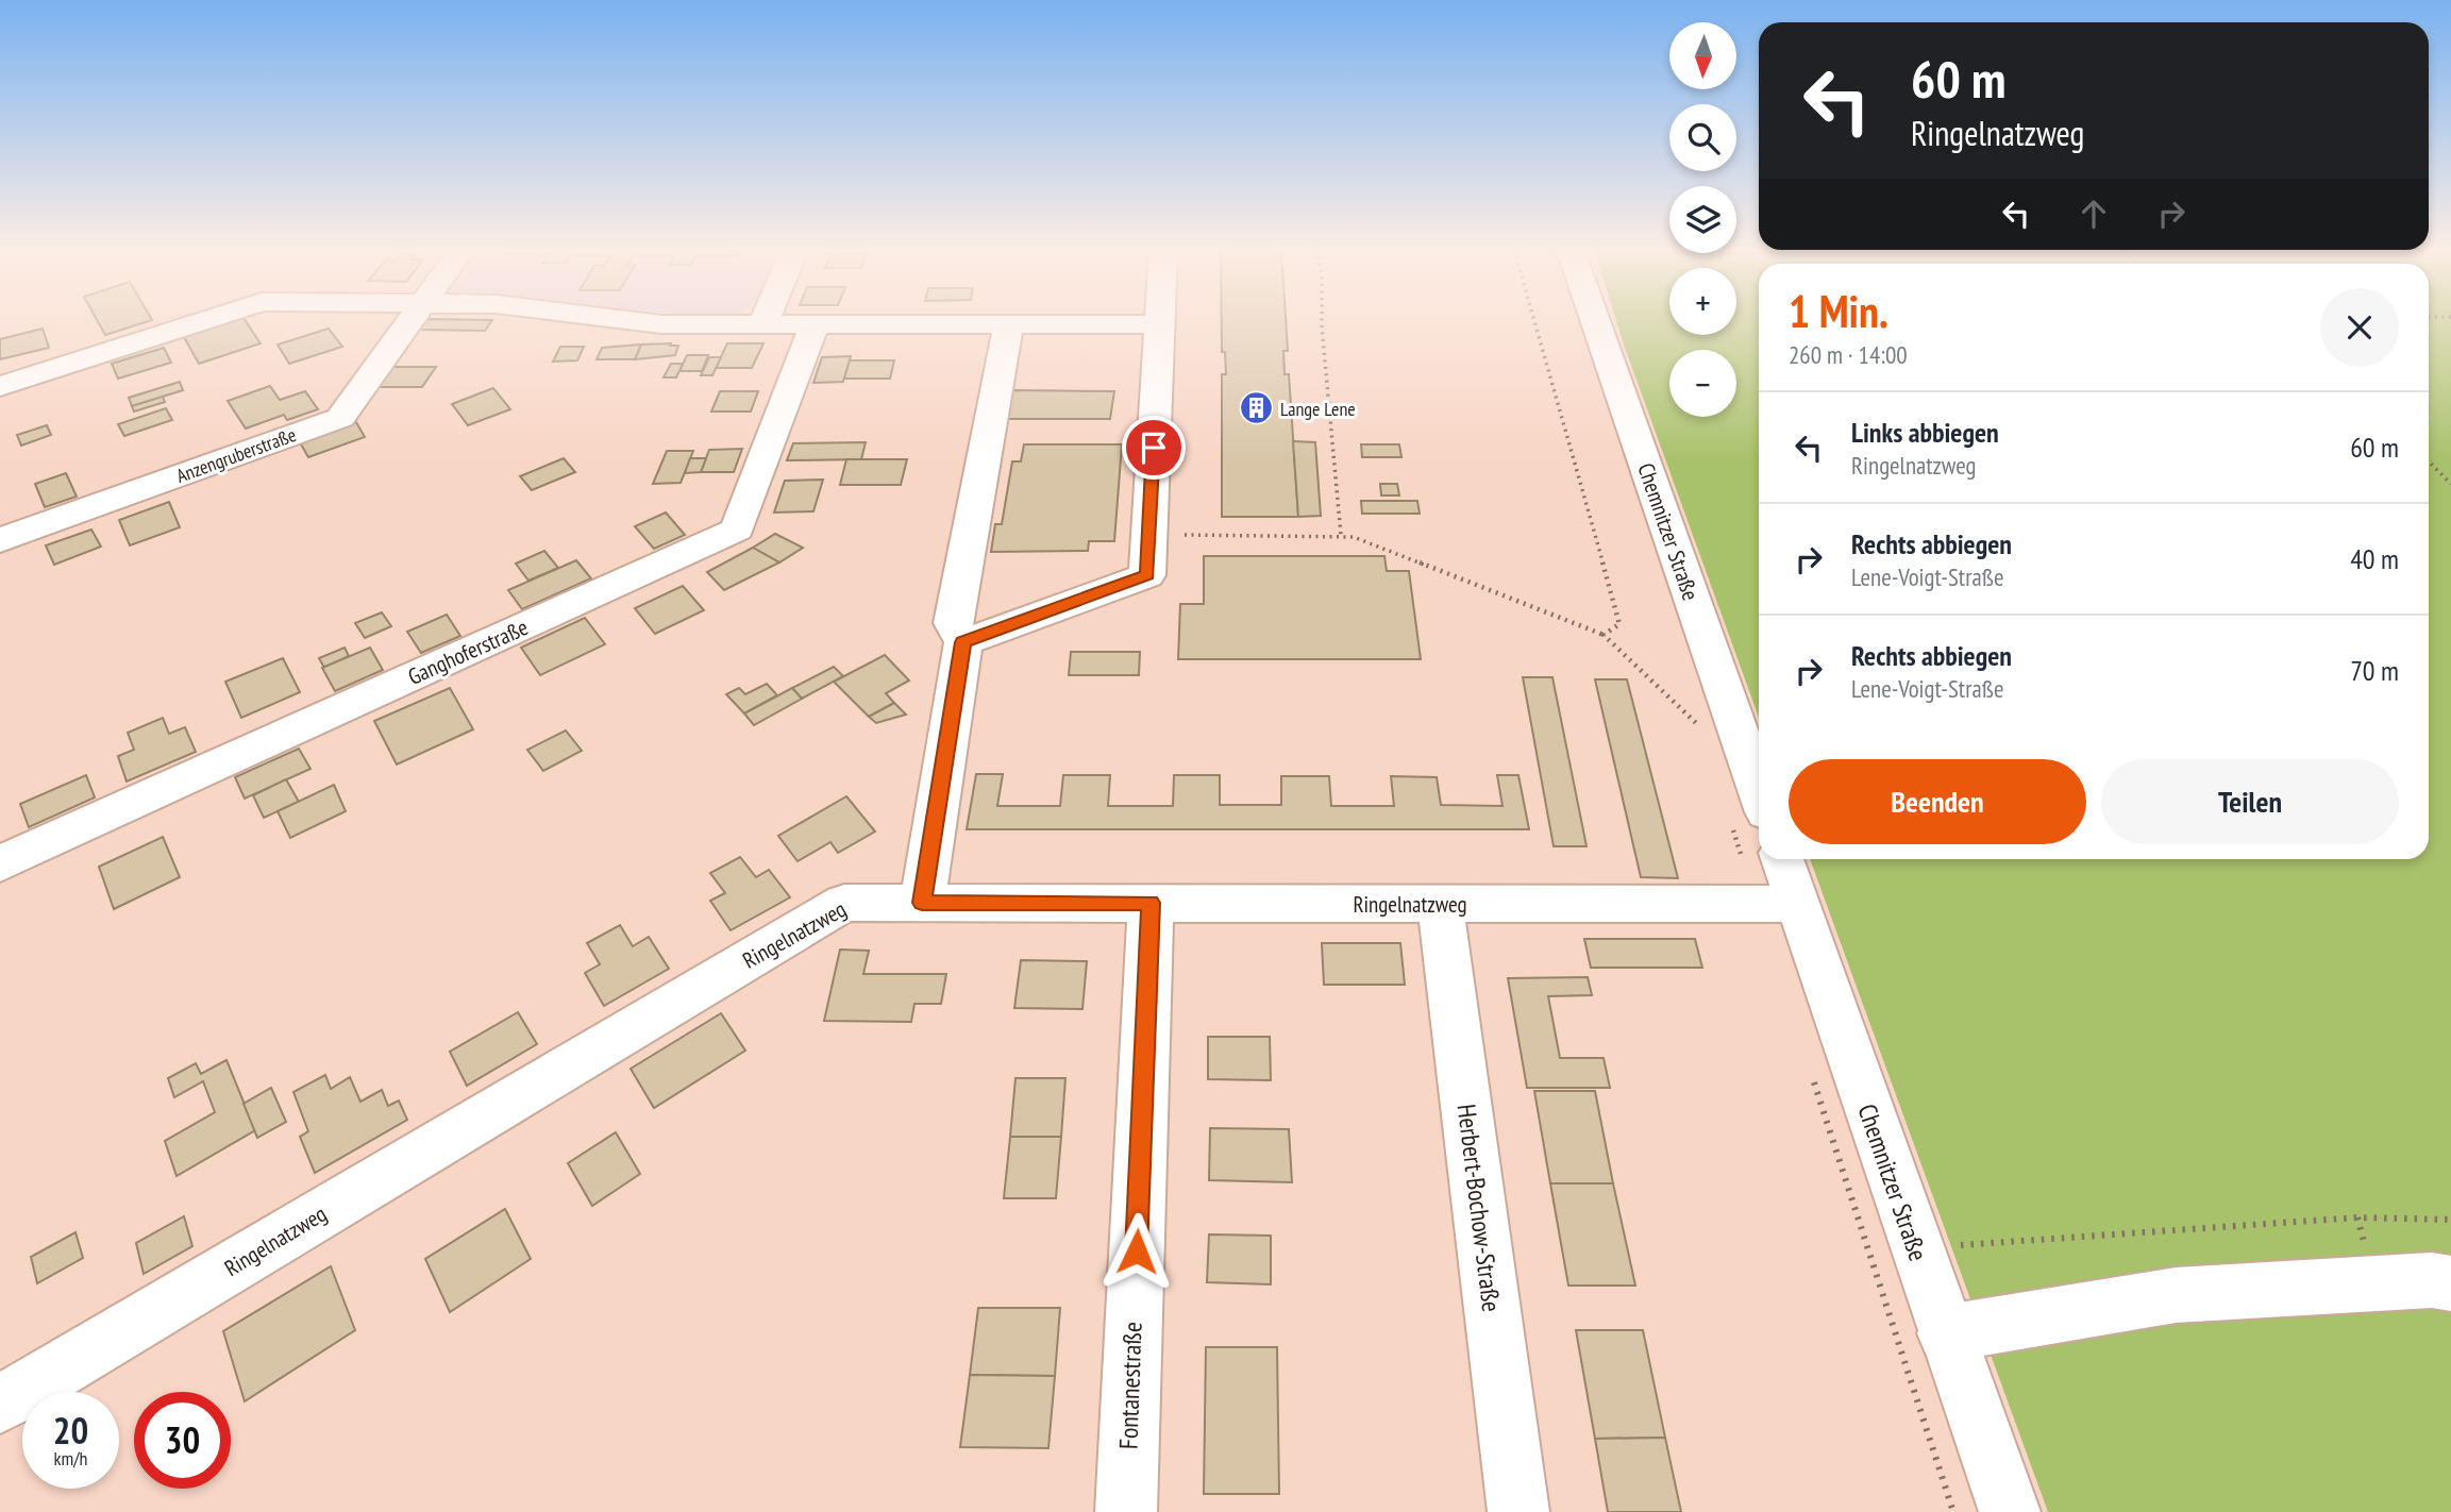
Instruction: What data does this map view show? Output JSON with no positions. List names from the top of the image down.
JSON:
{
  "streets": {
    "street": [
      "Anzengruberstraße",
      "Chemnitzer Straße",
      "Ganghoferstraße",
      "Ringelnatzweg",
      "Herbert-Bochow-Straße",
      "Fontanestraße"
    ]
  },
  "crossings": [
    ["Chemnitzer Straße", "Ringelnatzweg"],
    ["Ringelnatzweg", "Herbert-Bochow-Straße"],
    ["Ringelnatzweg", "Fontanestraße"]
  ],
  "places": {
    "building": ["Lange Lene"]
  },
  "north": "bottom",
  "page": {
    "map_buttons": ["+", "−"],
    "turn": ["60 m", "Ringelnatzweg"],
    "heading": ["1 Min.", "260 m · 14:00"],
    "list": [
      {
        "name": "Links abbiegen",
        "note": "Ringelnatzweg",
        "value": "60 m"
      },
      {
        "name": "Rechts abbiegen",
        "note": "Lene-Voigt-Straße",
        "value": "40 m"
      },
      {
        "name": "Rechts abbiegen",
        "note": "Lene-Voigt-Straße",
        "value": "70 m"
      }
    ],
    "buttons": ["Beenden", "Teilen"],
    "speed": "20 km/h",
    "limit": "30"
  }
}
